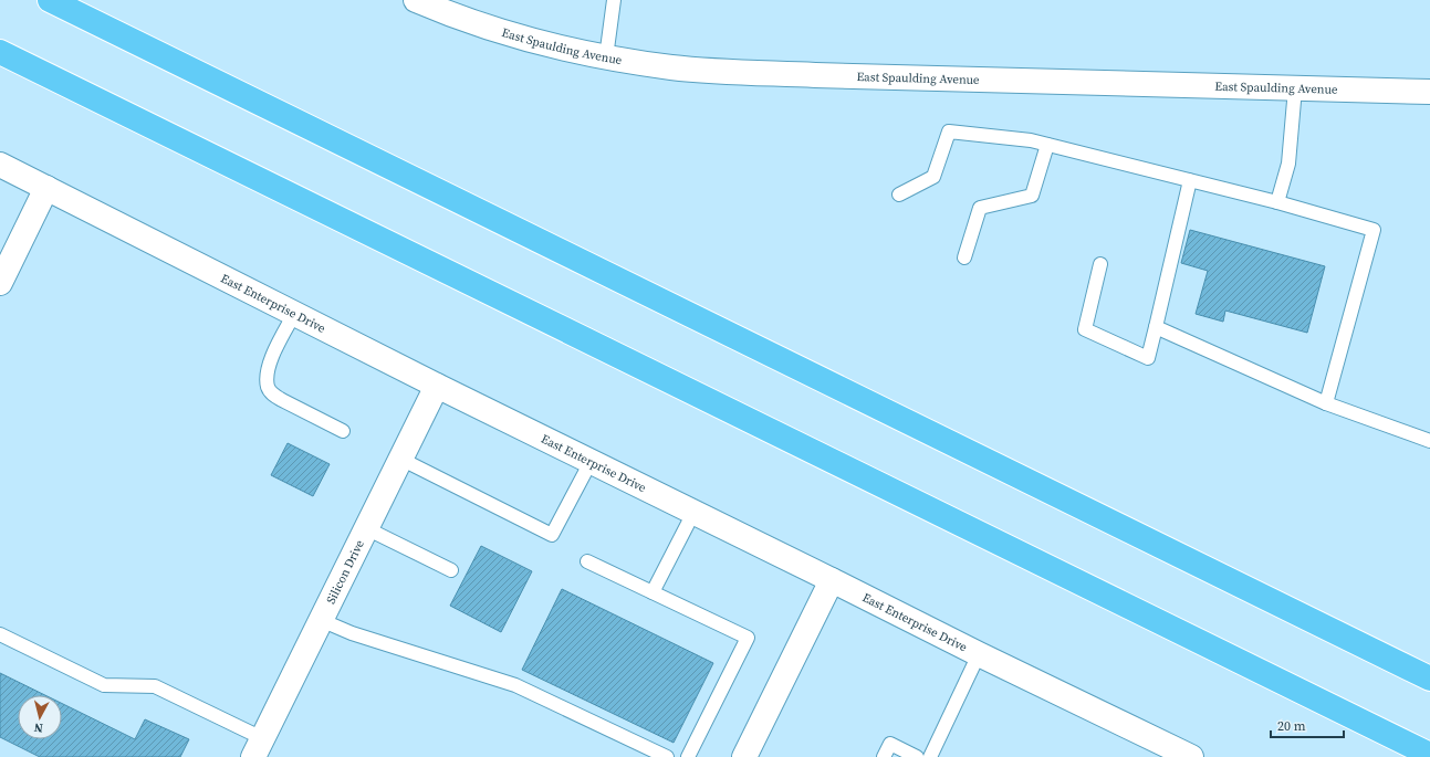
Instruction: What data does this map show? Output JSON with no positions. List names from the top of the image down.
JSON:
{
  "streets": {
    "street": ["East Spaulding Avenue", "East Enterprise Drive", "Silicon Drive"]
  },
  "crossings": [
    ["East Enterprise Drive", "Silicon Drive"]
  ],
  "scale_bar": "20 m",
  "north": "bottom"
}
